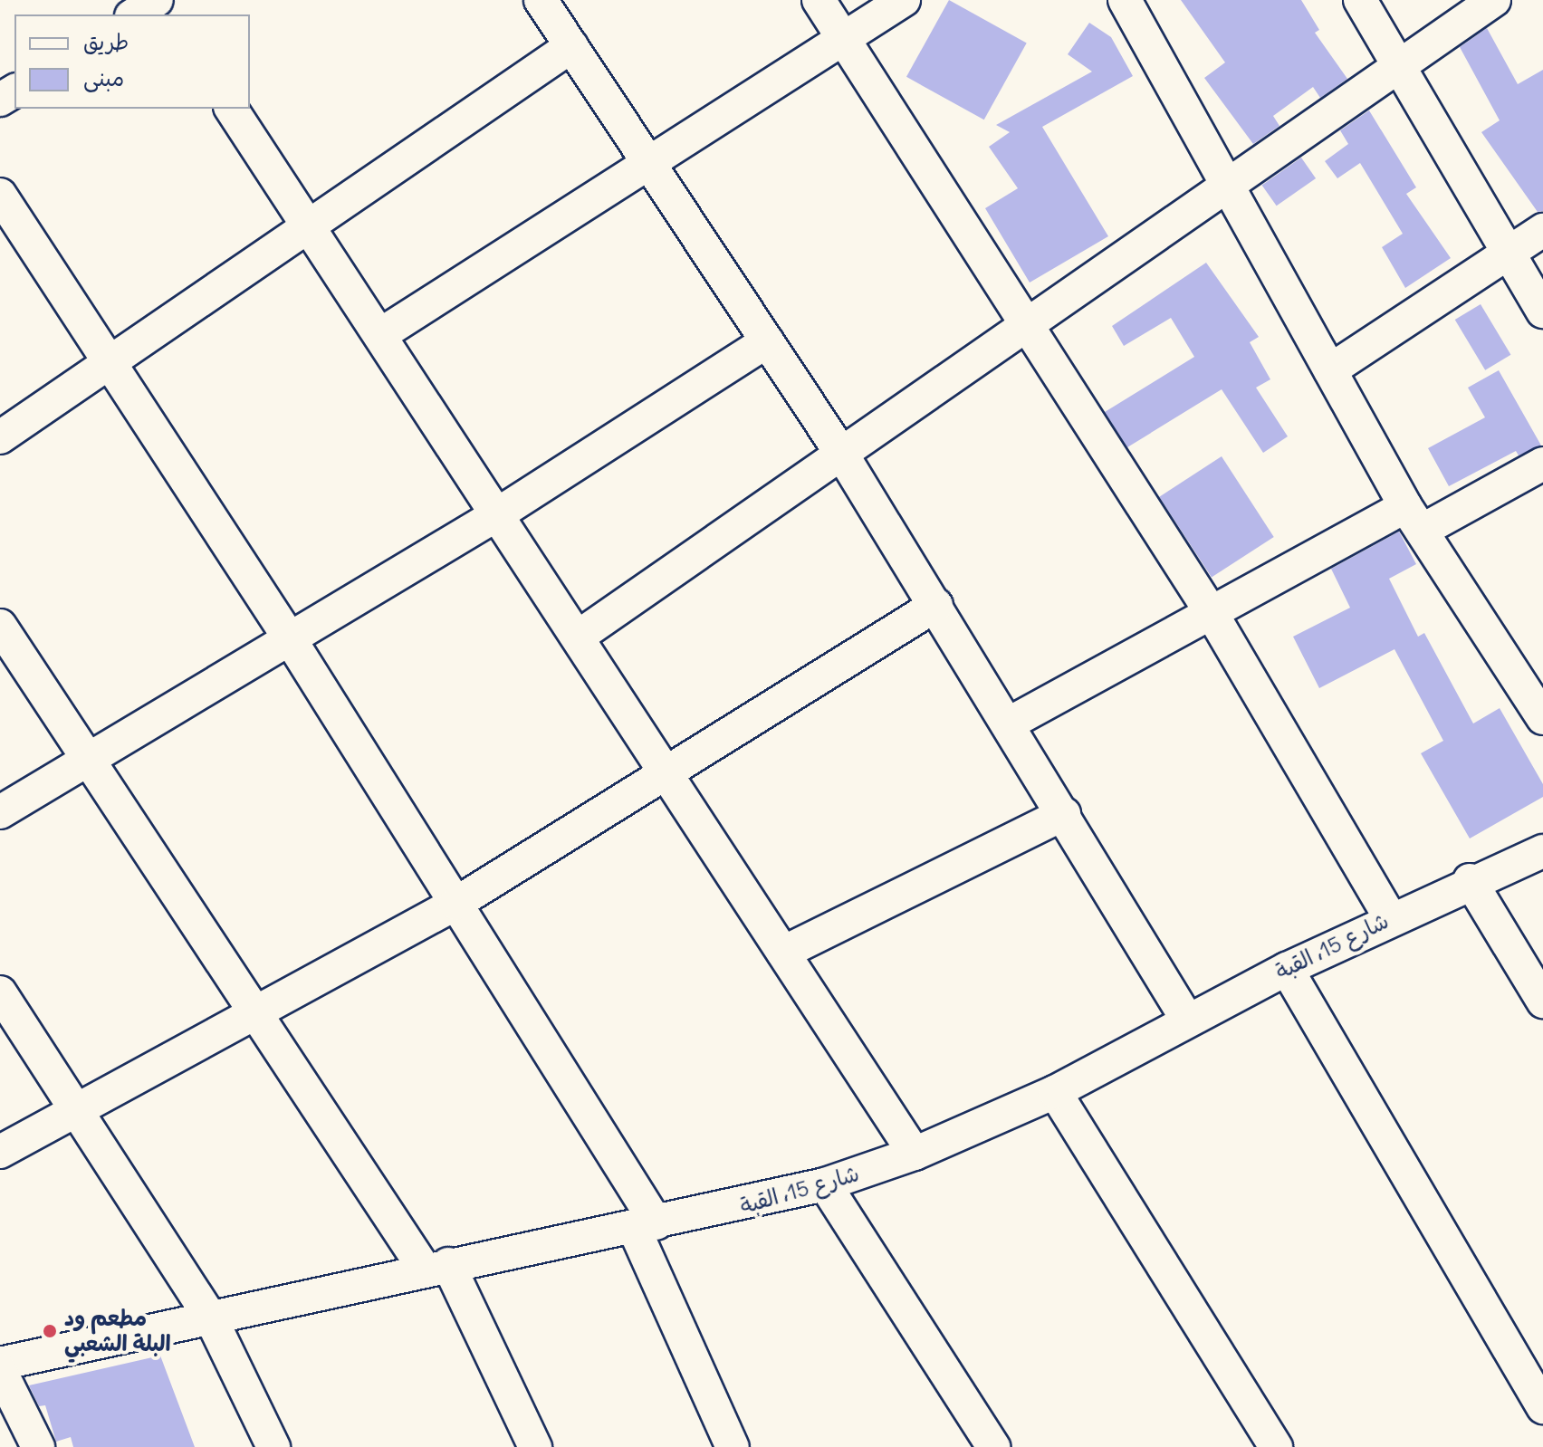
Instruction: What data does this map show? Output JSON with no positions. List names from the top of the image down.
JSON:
{
  "streets": {
    "street": ["شارع 15، القبة"]
  },
  "places": ["مطعم ود البلة الشعبي"],
  "legend": ["طريق", "مبنى"]
}
